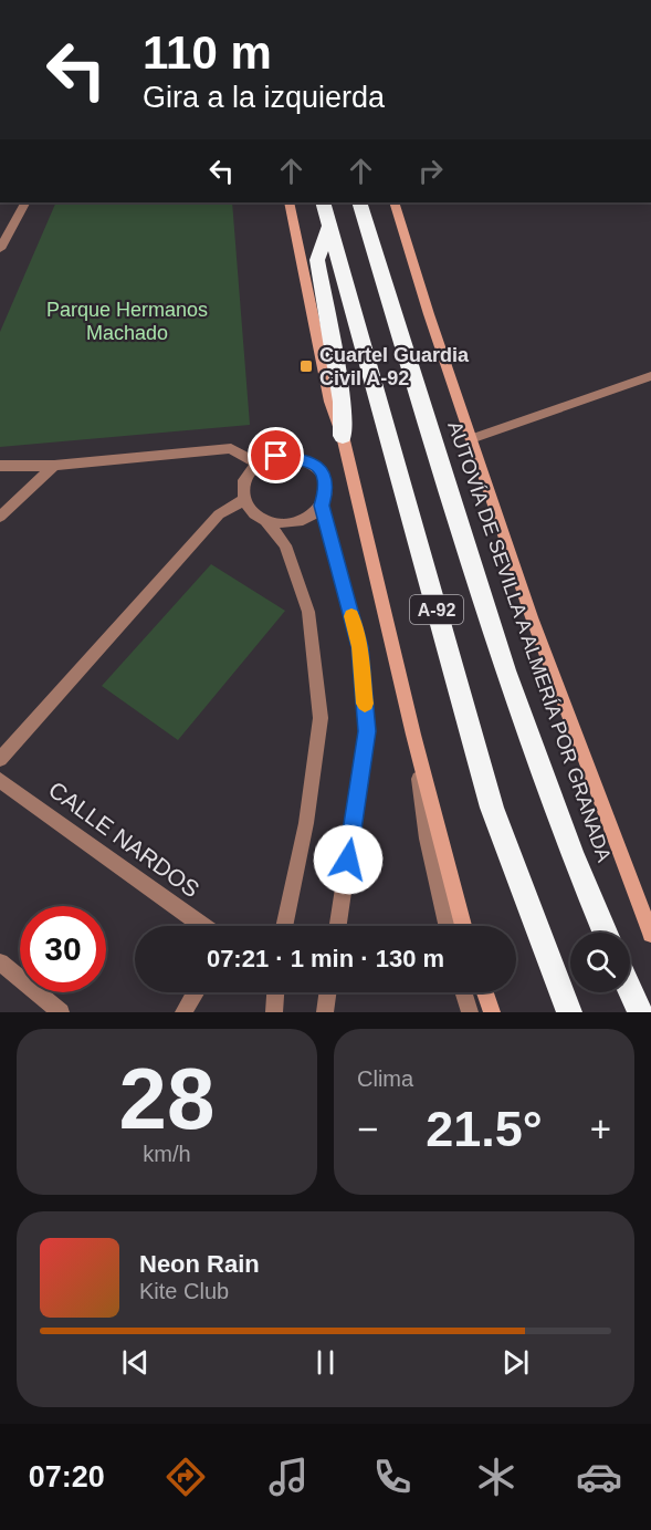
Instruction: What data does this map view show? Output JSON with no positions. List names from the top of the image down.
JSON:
{
  "streets": {
    "highway": ["A-92", "AUTOVÍA DE SEVILLA A ALMERÍA POR GRANADA"],
    "street": ["CALLE NARDOS"]
  },
  "parks": ["Parque Hermanos Machado"],
  "places": {
    "transit": ["Cuartel Guardia Civil A-92"]
  },
  "page": {
    "turn": ["110 m", "Gira a la izquierda"],
    "limit": "30",
    "trip": "07:21 · 1 min · 130 m",
    "tile": [
      ["28", "km/h"],
      "Clima"
    ],
    "heat": ["−", "21.5°", "+"],
    "song": ["Neon Rain", "Kite Club"],
    "tabs": "07:20"
  }
}
